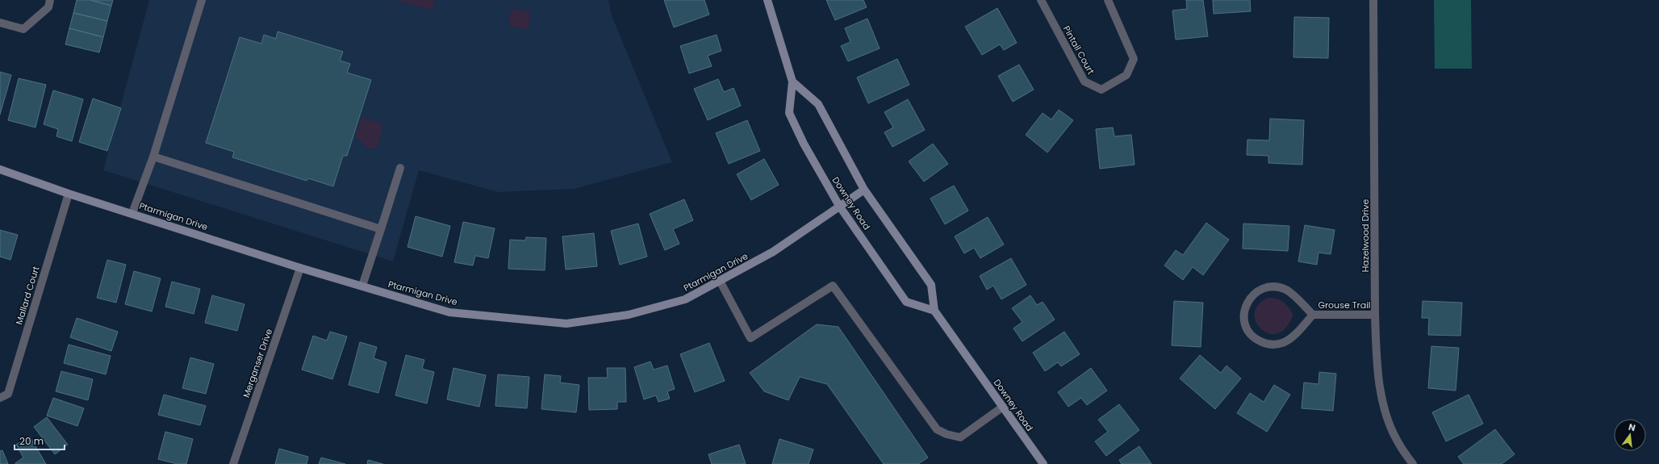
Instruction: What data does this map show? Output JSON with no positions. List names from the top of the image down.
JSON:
{
  "streets": {
    "street": [
      "Pintail Court",
      "Downey Road",
      "Ptarmigan Drive",
      "Hazelwood Drive",
      "Mallard Court",
      "Grouse Trail",
      "Merganser Drive"
    ]
  },
  "crossings": [
    ["Downey Road", "Ptarmigan Drive"],
    ["Ptarmigan Drive", "Mallard Court"],
    ["Ptarmigan Drive", "Merganser Drive"],
    ["Hazelwood Drive", "Grouse Trail"]
  ],
  "scale_bar": "20 m",
  "north": "top"
}
